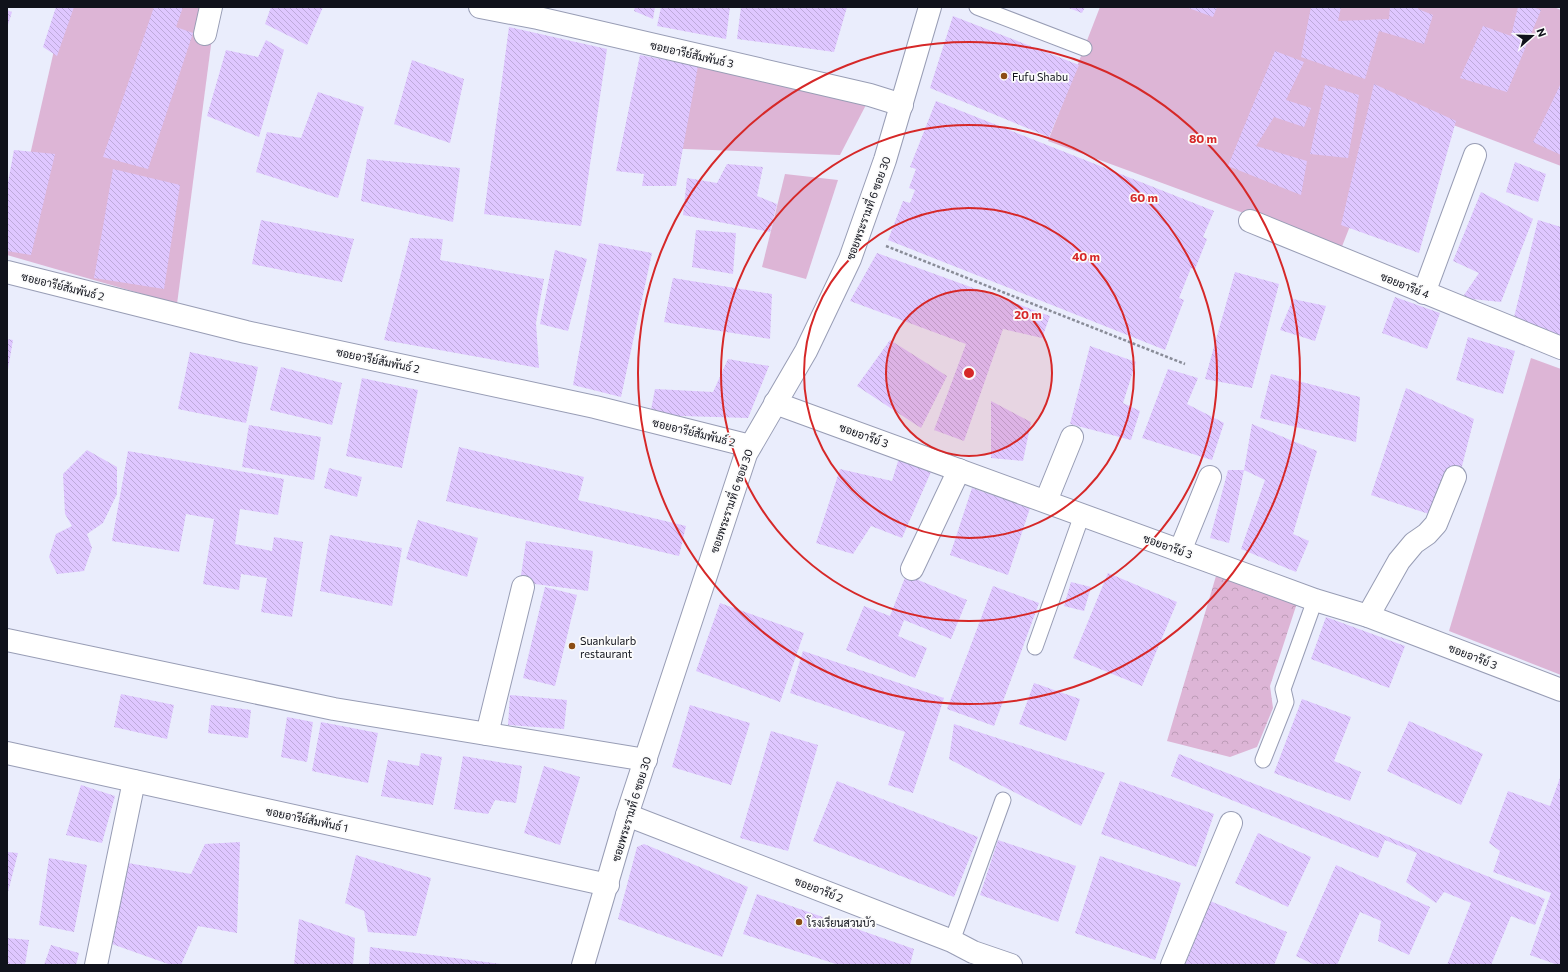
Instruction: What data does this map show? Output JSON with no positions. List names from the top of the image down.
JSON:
{
  "streets": {
    "street": [
      "ซอยอารีย์สัมพันธ์ 3",
      "ซอยพระรามที่ 6 ซอย 30",
      "ซอยอารีย์ 4",
      "ซอยอารีย์สัมพันธ์ 2",
      "ซอยอาร๊ย์ 3",
      "ซอยอารีย์สัมพันธ์ 1",
      "ซอยอาร๊ย์ 2"
    ]
  },
  "crossings": [
    ["ซอยอารีย์สัมพันธ์ 3", "ซอยพระรามที่ 6 ซอย 30"],
    ["ซอยพระรามที่ 6 ซอย 30", "ซอยอารีย์สัมพันธ์ 2"],
    ["ซอยพระรามที่ 6 ซอย 30", "ซอยอาร๊ย์ 3"],
    ["ซอยพระรามที่ 6 ซอย 30", "ซอยอารีย์สัมพันธ์ 1"],
    ["ซอยพระรามที่ 6 ซอย 30", "ซอยอาร๊ย์ 2"]
  ],
  "places": ["Fufu Shabu", "Suankularb restaurant", "โรงเรียนสวนบัว"],
  "north": "right",
  "rings": [
    "80 m",
    "60 m",
    "40 m",
    "20 m"
  ]
}
